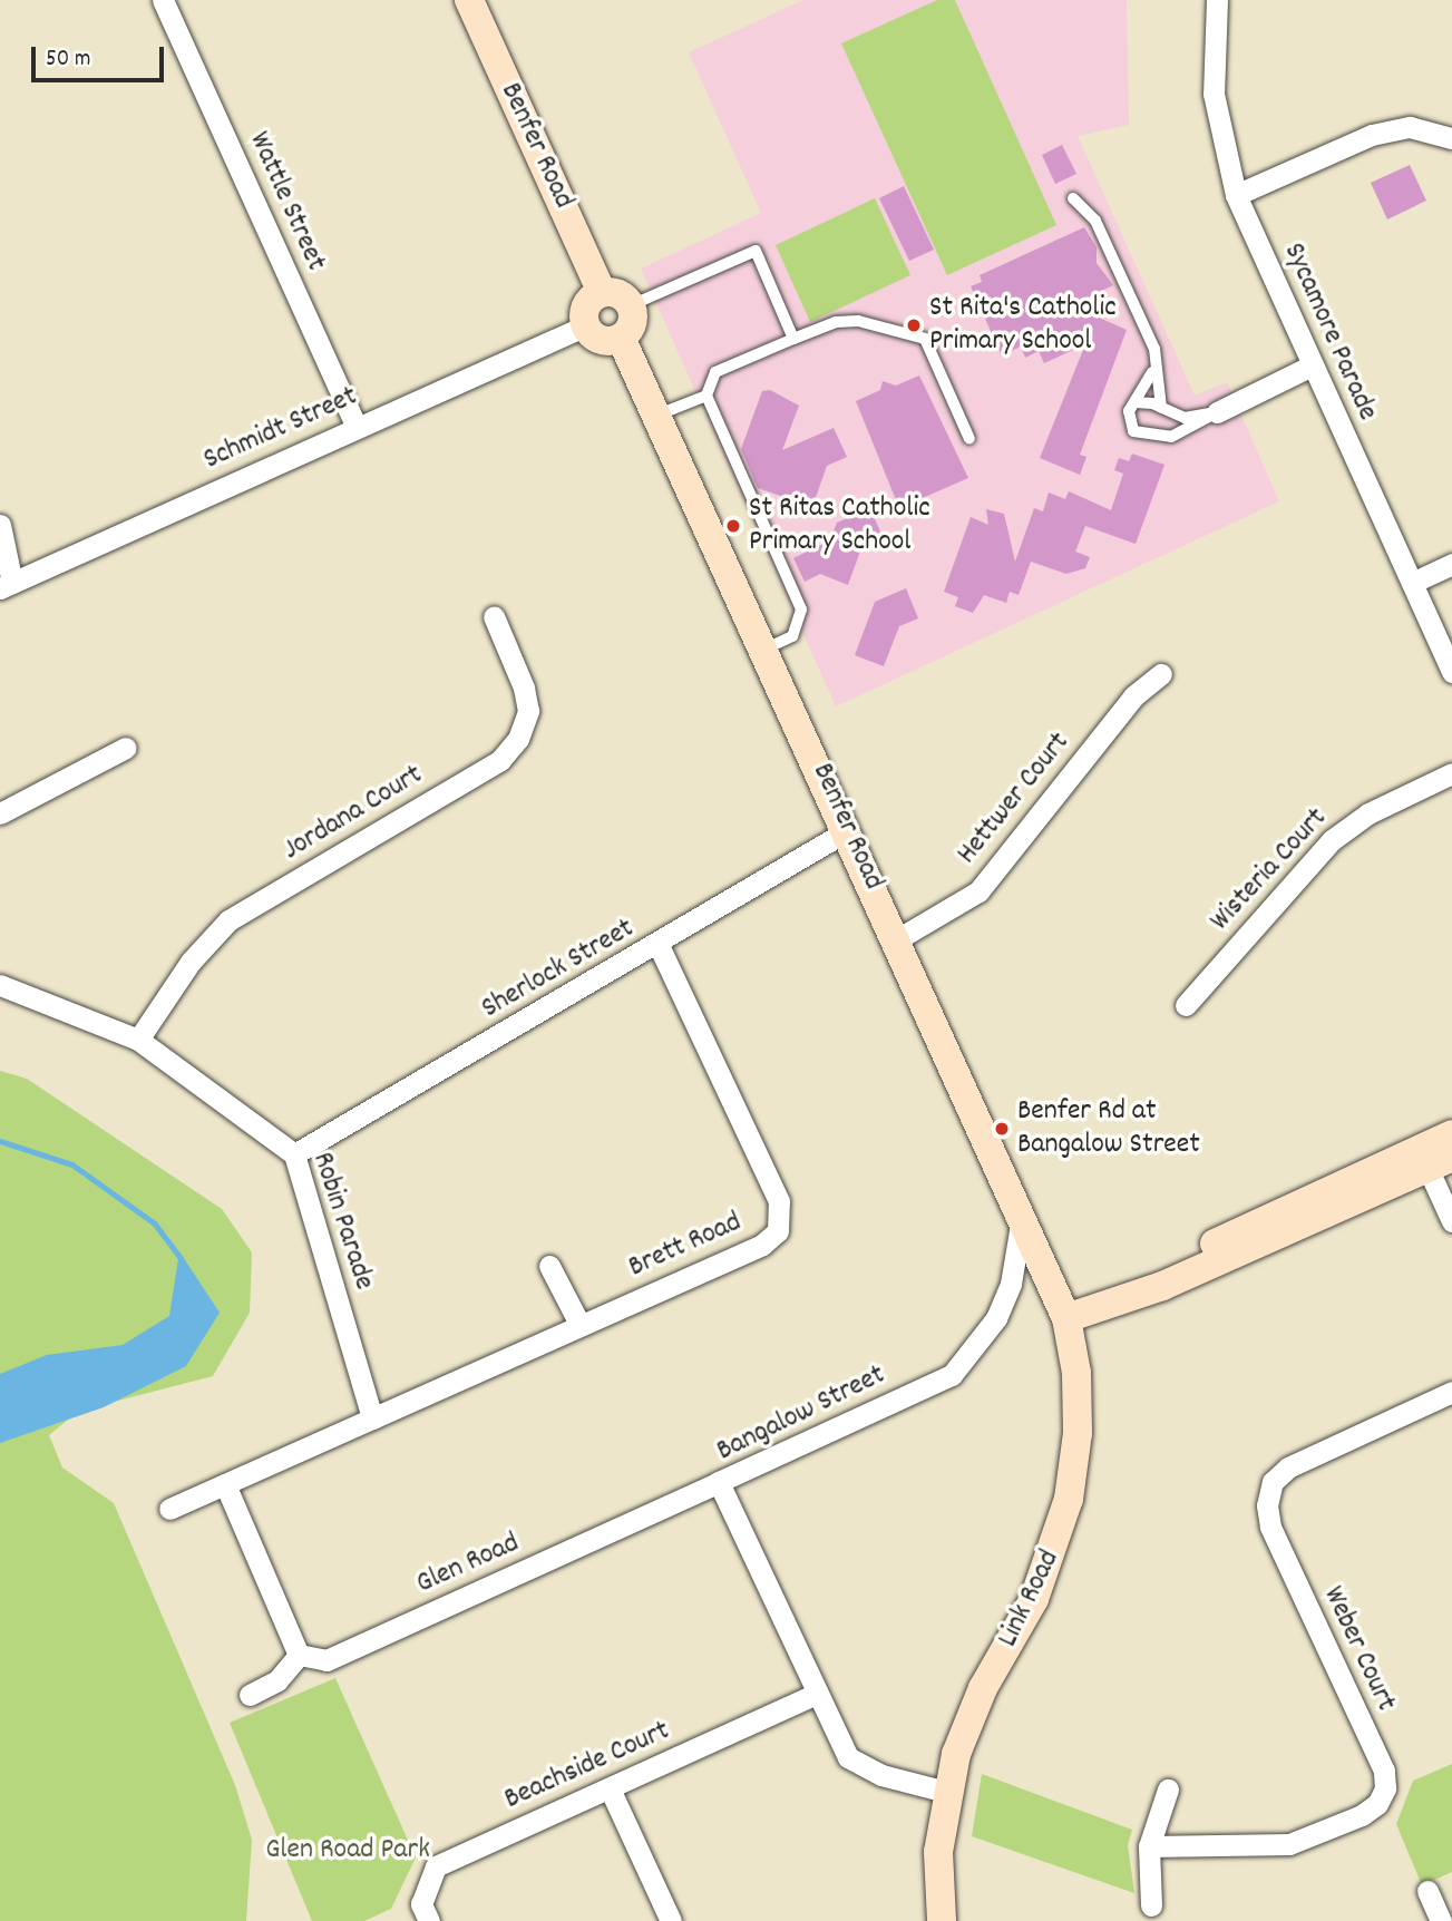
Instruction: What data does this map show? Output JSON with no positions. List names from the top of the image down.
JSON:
{
  "streets": {
    "street": [
      "Benfer Road",
      "Wattle Street",
      "Sycamore Parade",
      "Schmidt Street",
      "Hettwer Court",
      "Jordana Court",
      "Wisteria Court",
      "Sherlock Street",
      "Robin Parade",
      "Brett Road",
      "Bangalow Street",
      "Glen Road",
      "Link Road",
      "Weber Court",
      "Beachside Court"
    ]
  },
  "crossings": [
    ["Benfer Road", "Schmidt Street"],
    ["Benfer Road", "Hettwer Court"],
    ["Benfer Road", "Sherlock Street"],
    ["Benfer Road", "Bangalow Street"],
    ["Benfer Road", "Link Road"],
    ["Wattle Street", "Schmidt Street"],
    ["Jordana Court", "Robin Parade"],
    ["Sherlock Street", "Robin Parade"],
    ["Sherlock Street", "Brett Road"],
    ["Robin Parade", "Brett Road"],
    ["Bangalow Street", "Glen Road"],
    ["Bangalow Street", "Link Road"],
    ["Bangalow Street", "Beachside Court"]
  ],
  "parks": ["Glen Road Park"],
  "places": ["St Rita's Catholic Primary School", "St Ritas Catholic Primary School", "Benfer Rd at Bangalow Street"],
  "scale_bar": "50 m"
}
